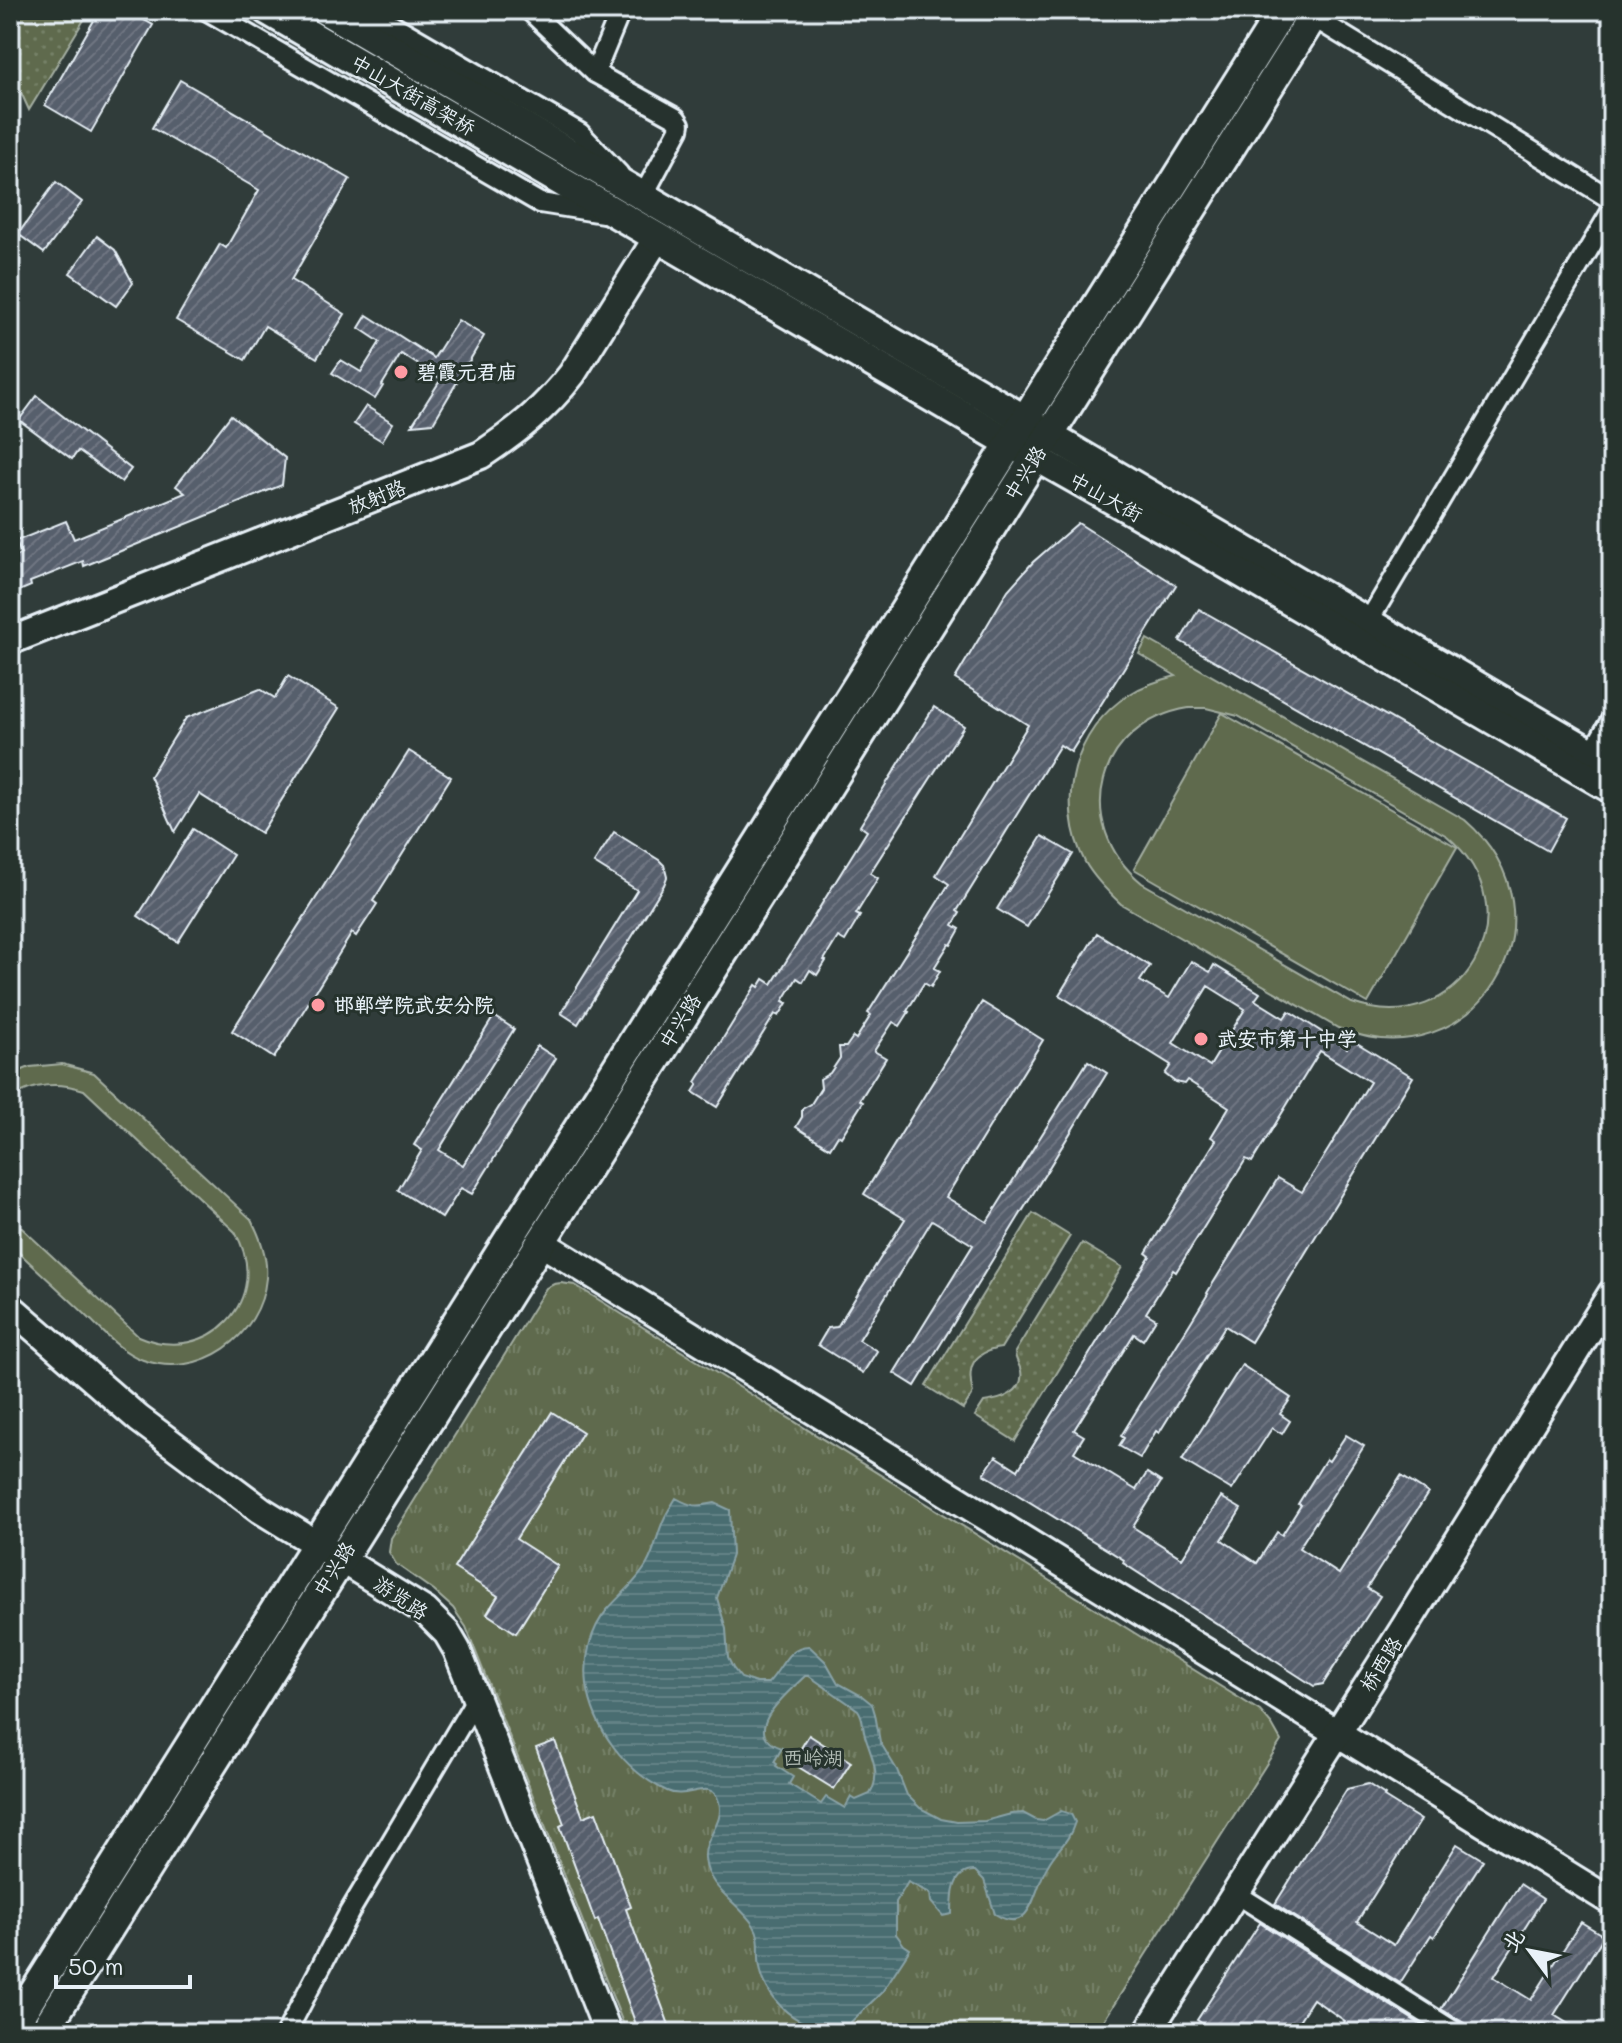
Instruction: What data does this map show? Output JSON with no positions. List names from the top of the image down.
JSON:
{
  "streets": {
    "main road": ["中山大街高架桥", "中兴路", "中山大街"],
    "street": ["放射路", "游览路", "桥西路"]
  },
  "crossings": [
    ["中山大街高架桥", "中山大街"],
    ["中兴路", "中山大街"],
    ["中兴路", "游览路"],
    ["放射路", "中山大街"]
  ],
  "parks": ["西岭湖"],
  "places": ["碧霞元君庙", "邯郸学院武安分院", "武安市第十中学"],
  "scale_bar": "50 m",
  "north": "top left"
}
